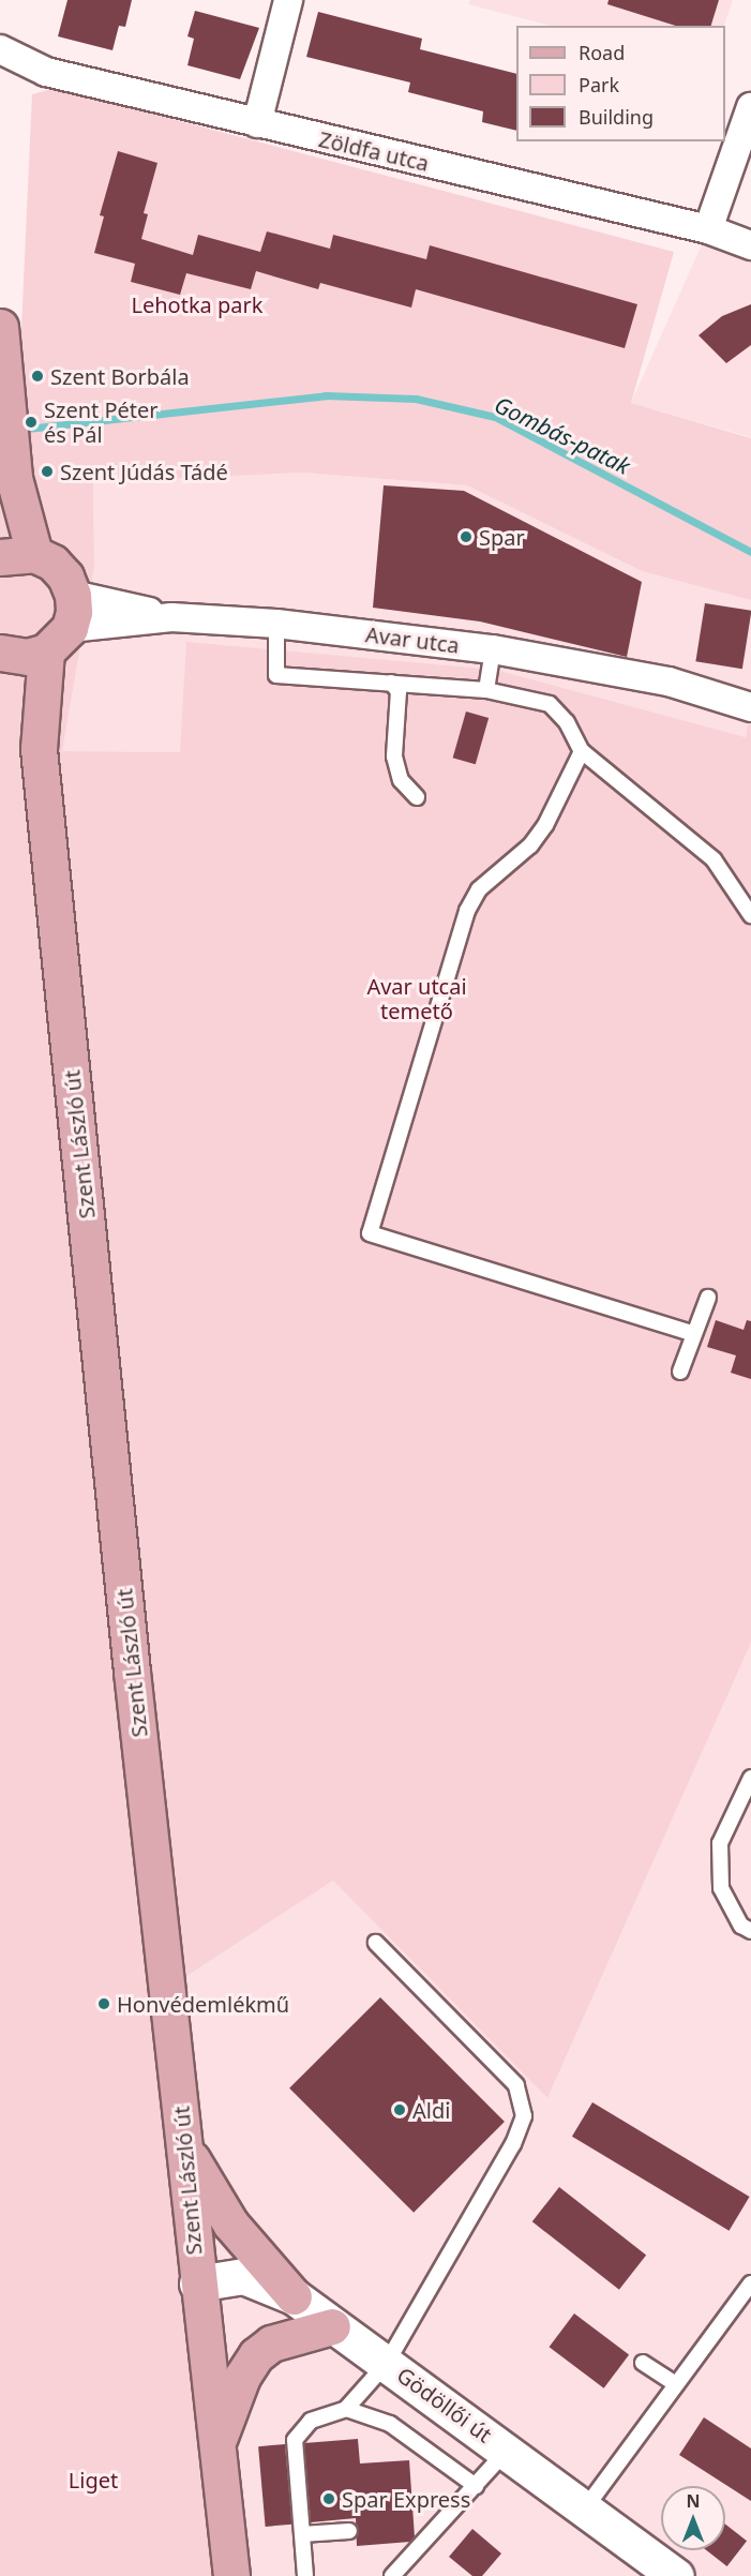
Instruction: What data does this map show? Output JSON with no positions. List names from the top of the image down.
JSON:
{
  "streets": {
    "main road": ["Szent László út", "Gödöllői út"],
    "street": ["Zöldfa utca", "Avar utca"]
  },
  "crossings": [
    ["Szent László út", "Gödöllői út"]
  ],
  "water": ["Gombás-patak"],
  "parks": ["Lehotka park", "Avar utcai temető", "Liget"],
  "places": [
    "Szent Borbála",
    "Szent Péter és Pál",
    "Szent Júdás Tádé",
    "Spar",
    "Honvédemlékmű",
    "Aldi",
    "Spar Express"
  ],
  "legend": ["Road", "Park", "Building"],
  "north": "top"
}
